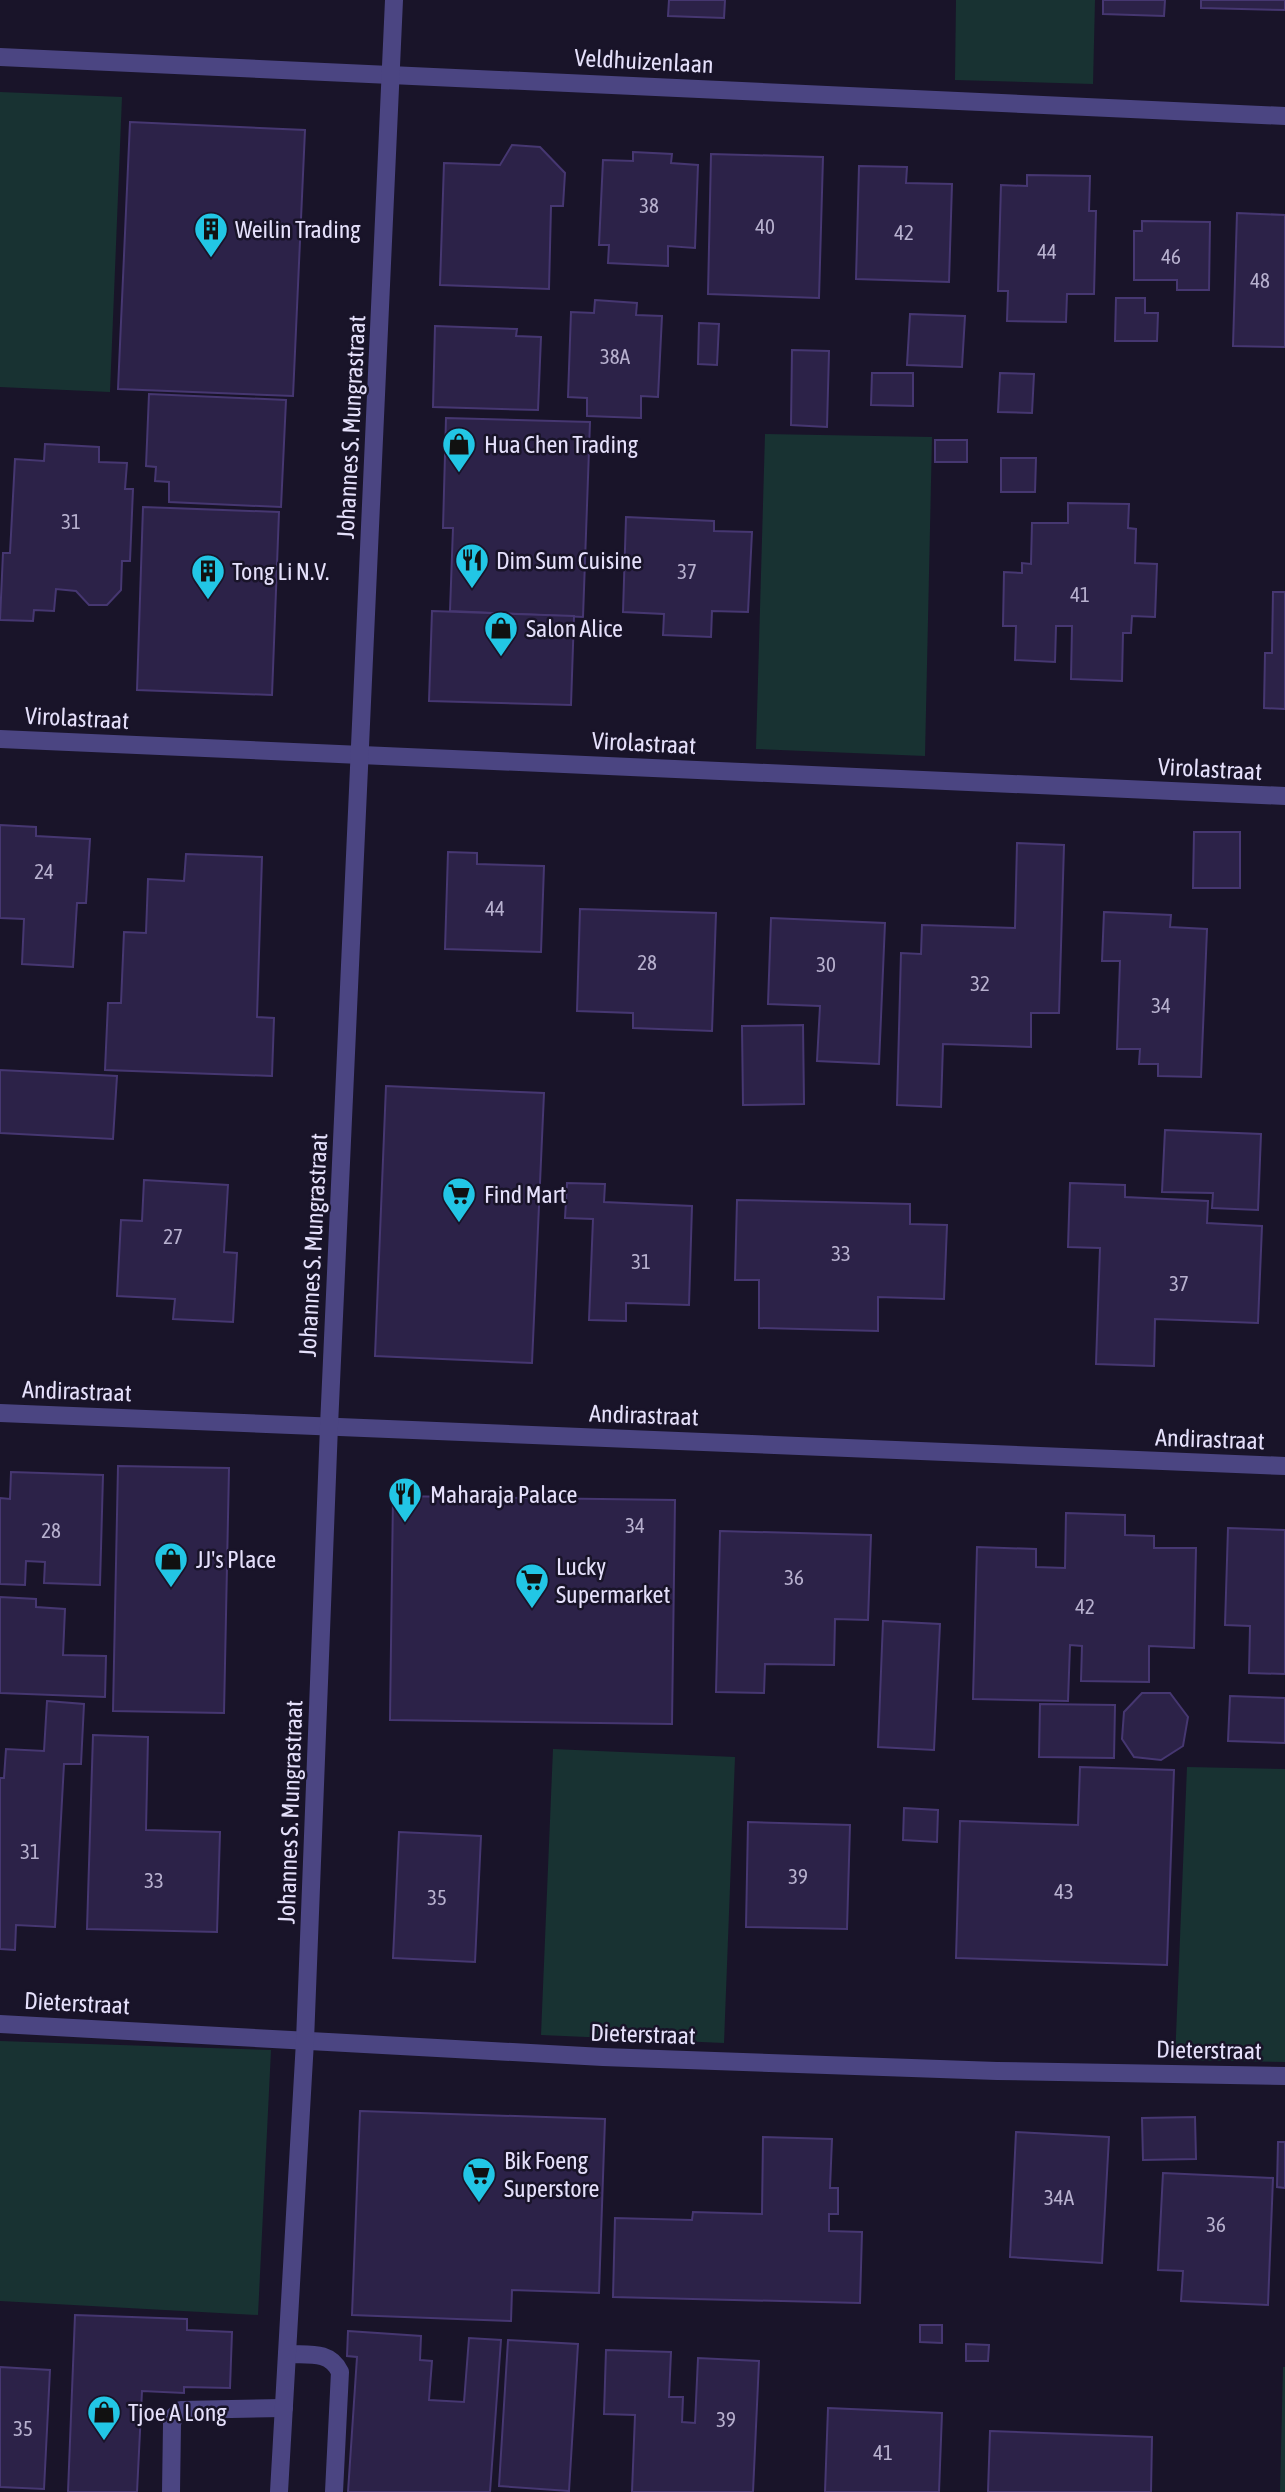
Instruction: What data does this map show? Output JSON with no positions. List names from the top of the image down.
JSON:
{
  "streets": {
    "street": [
      "Veldhuizenlaan",
      "Johannes S. Mungrastraat",
      "Virolastraat",
      "Andirastraat",
      "Dieterstraat"
    ]
  },
  "crossings": [
    ["Veldhuizenlaan", "Johannes S. Mungrastraat"],
    ["Johannes S. Mungrastraat", "Virolastraat"],
    ["Johannes S. Mungrastraat", "Andirastraat"],
    ["Johannes S. Mungrastraat", "Dieterstraat"]
  ],
  "places": {
    "building": ["Weilin Trading", "Tong Li N.V."],
    "shop": [
      "Hua Chen Trading",
      "Salon Alice",
      "JJ's Place",
      "Tjoe A Long"
    ],
    "restaurant": ["Dim Sum Cuisine", "Maharaja Palace"],
    "supermarket": ["Find Mart", "Lucky Supermarket", "Bik Foeng Superstore"]
  },
  "house_numbers": [
    "38",
    "40",
    "42",
    "44",
    "46",
    "48",
    "38A",
    "31",
    "37",
    "41",
    "24",
    "44",
    "28",
    "30",
    "32",
    "34",
    "27",
    "33",
    "31",
    "37",
    "34",
    "28",
    "36",
    "42",
    "31",
    "39",
    "33",
    "43",
    "35",
    "34A",
    "36",
    "39",
    "35",
    "41"
  ]
}
